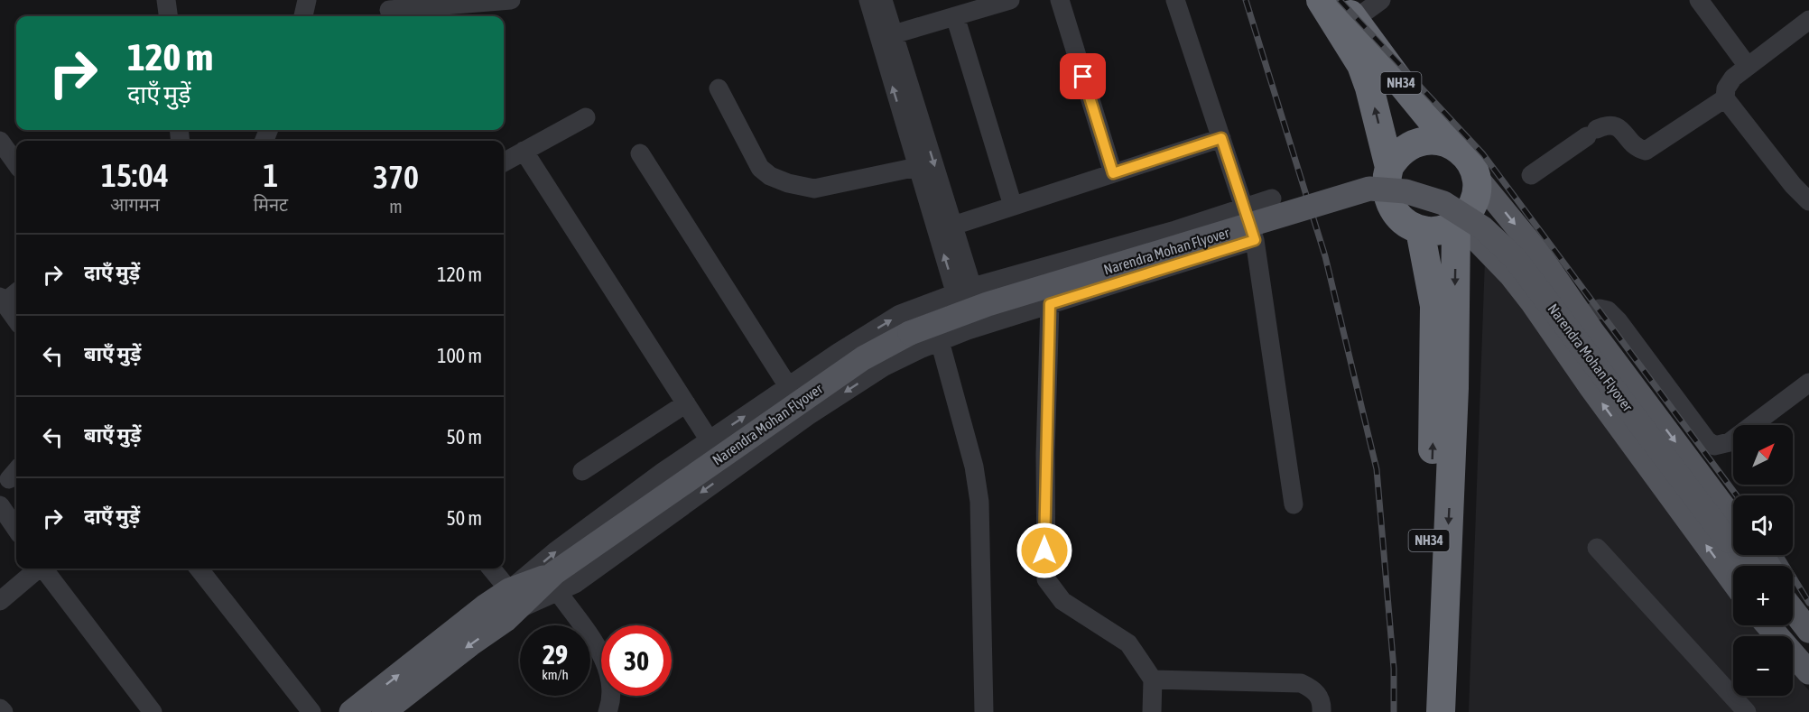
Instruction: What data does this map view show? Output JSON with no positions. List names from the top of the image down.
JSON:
{
  "streets": {
    "highway": ["NH34"],
    "main road": ["Narendra Mohan Flyover"]
  },
  "north": "top right",
  "page": {
    "turn": ["120 m", "दाएँ मुड़ें"],
    "eta": [
      "15:04",
      "आगमन",
      "1",
      "मिनट",
      "370",
      "m"
    ],
    "list": [
      {
        "name": "दाएँ मुड़ें",
        "value": "120 m"
      },
      {
        "name": "बाएँ मुड़ें",
        "value": "100 m"
      },
      {
        "name": "बाएँ मुड़ें",
        "value": "50 m"
      },
      {
        "name": "दाएँ मुड़ें",
        "value": "50 m"
      }
    ],
    "map_buttons": ["+", "−"],
    "speed": "29 km/h",
    "limit": "30"
  }
}
